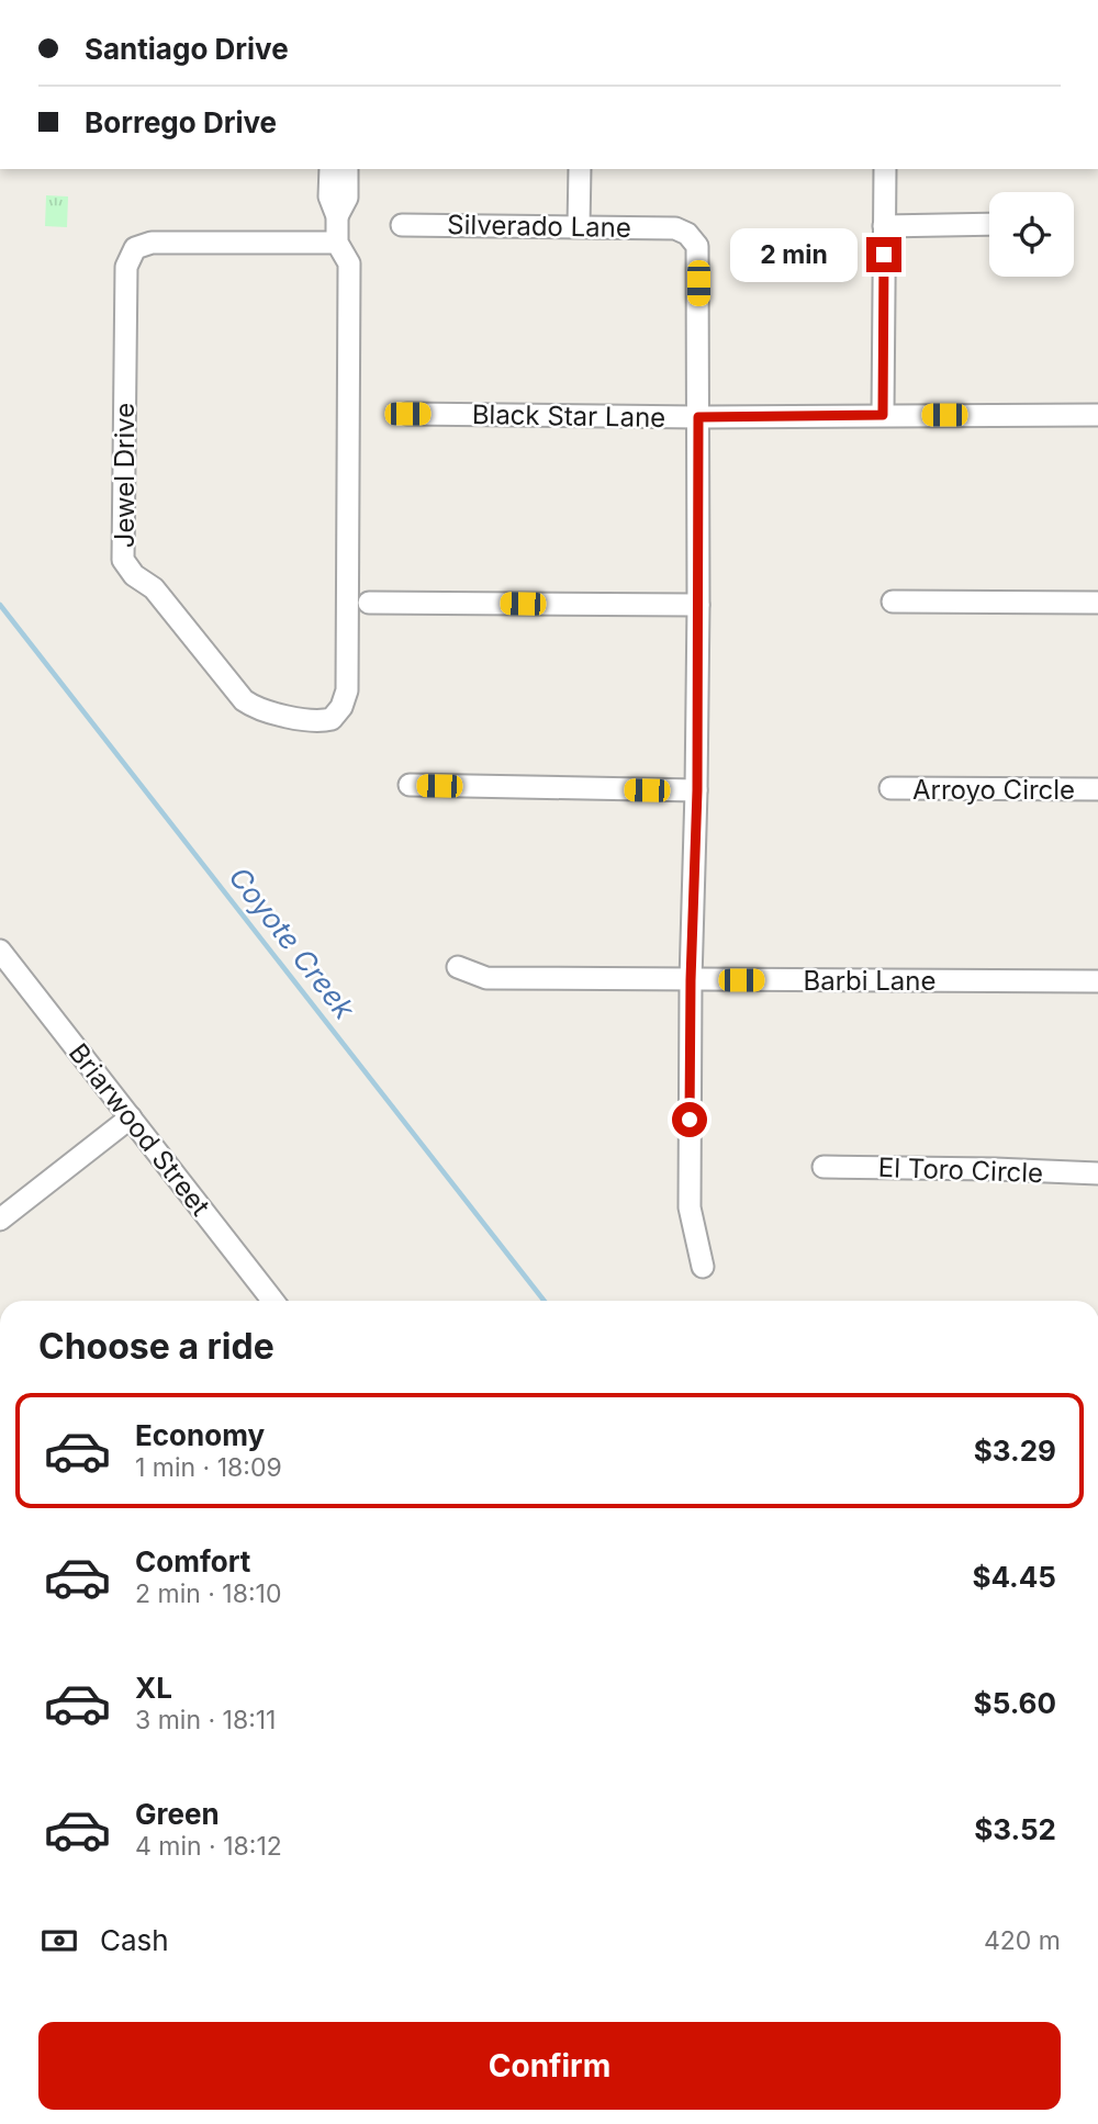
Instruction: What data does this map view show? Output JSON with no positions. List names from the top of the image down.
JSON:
{
  "streets": {
    "street": [
      "Silverado Lane",
      "Black Star Lane",
      "Jewel Drive",
      "Arroyo Circle",
      "Barbi Lane",
      "Briarwood Street",
      "El Toro Circle"
    ]
  },
  "crossings": [
    ["Silverado Lane", "Black Star Lane"]
  ],
  "water": ["Coyote Creek"],
  "page": {
    "banner": ["Santiago Drive", "Borrego Drive"],
    "bubble": "2 min",
    "heading": "Choose a ride",
    "list": [
      {
        "name": "Economy",
        "note": "1 min · 18:09",
        "value": "$3.29"
      },
      {
        "name": "Comfort",
        "note": "2 min · 18:10",
        "value": "$4.45"
      },
      {
        "name": "XL",
        "note": "3 min · 18:11",
        "value": "$5.60"
      },
      {
        "name": "Green",
        "note": "4 min · 18:12",
        "value": "$3.52"
      }
    ],
    "pay": ["Cash", "420 m"],
    "buttons": "Confirm"
  }
}
